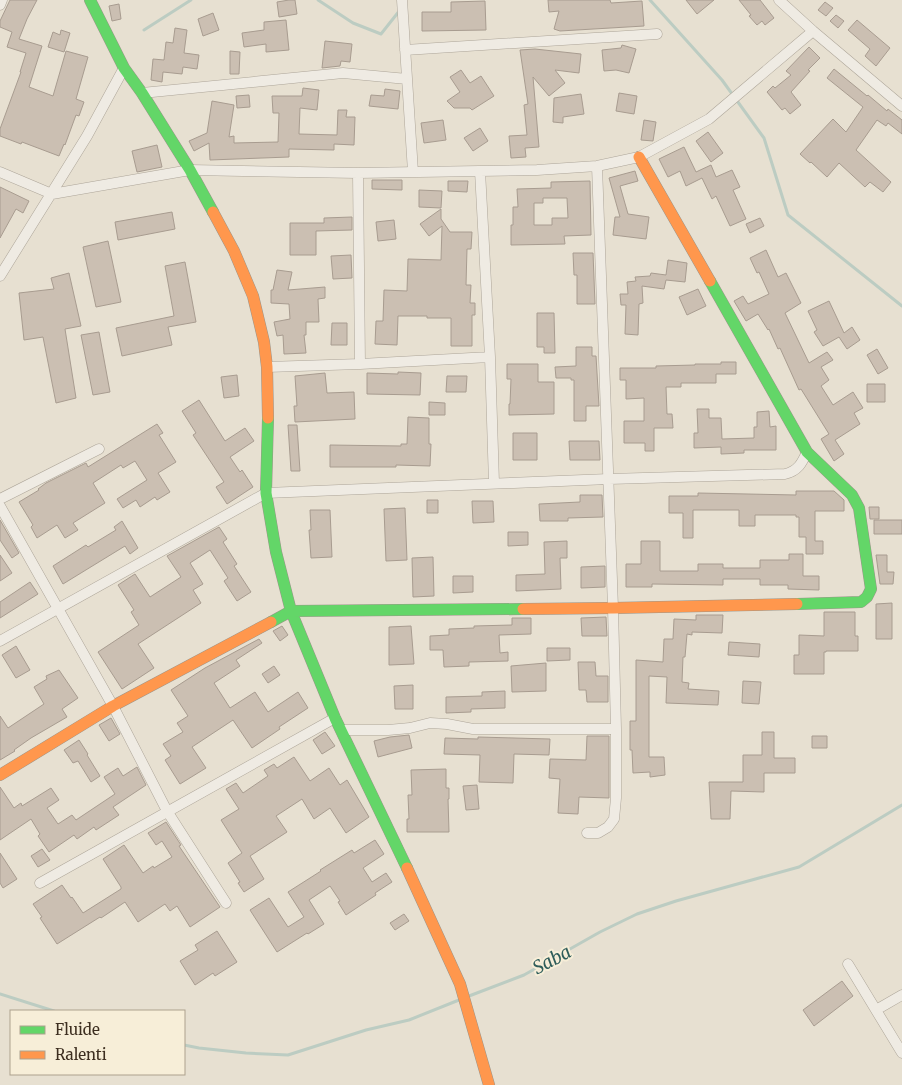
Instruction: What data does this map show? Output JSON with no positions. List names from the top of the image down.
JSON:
{
  "water": ["Saba"],
  "legend": ["Fluide", "Ralenti"]
}
